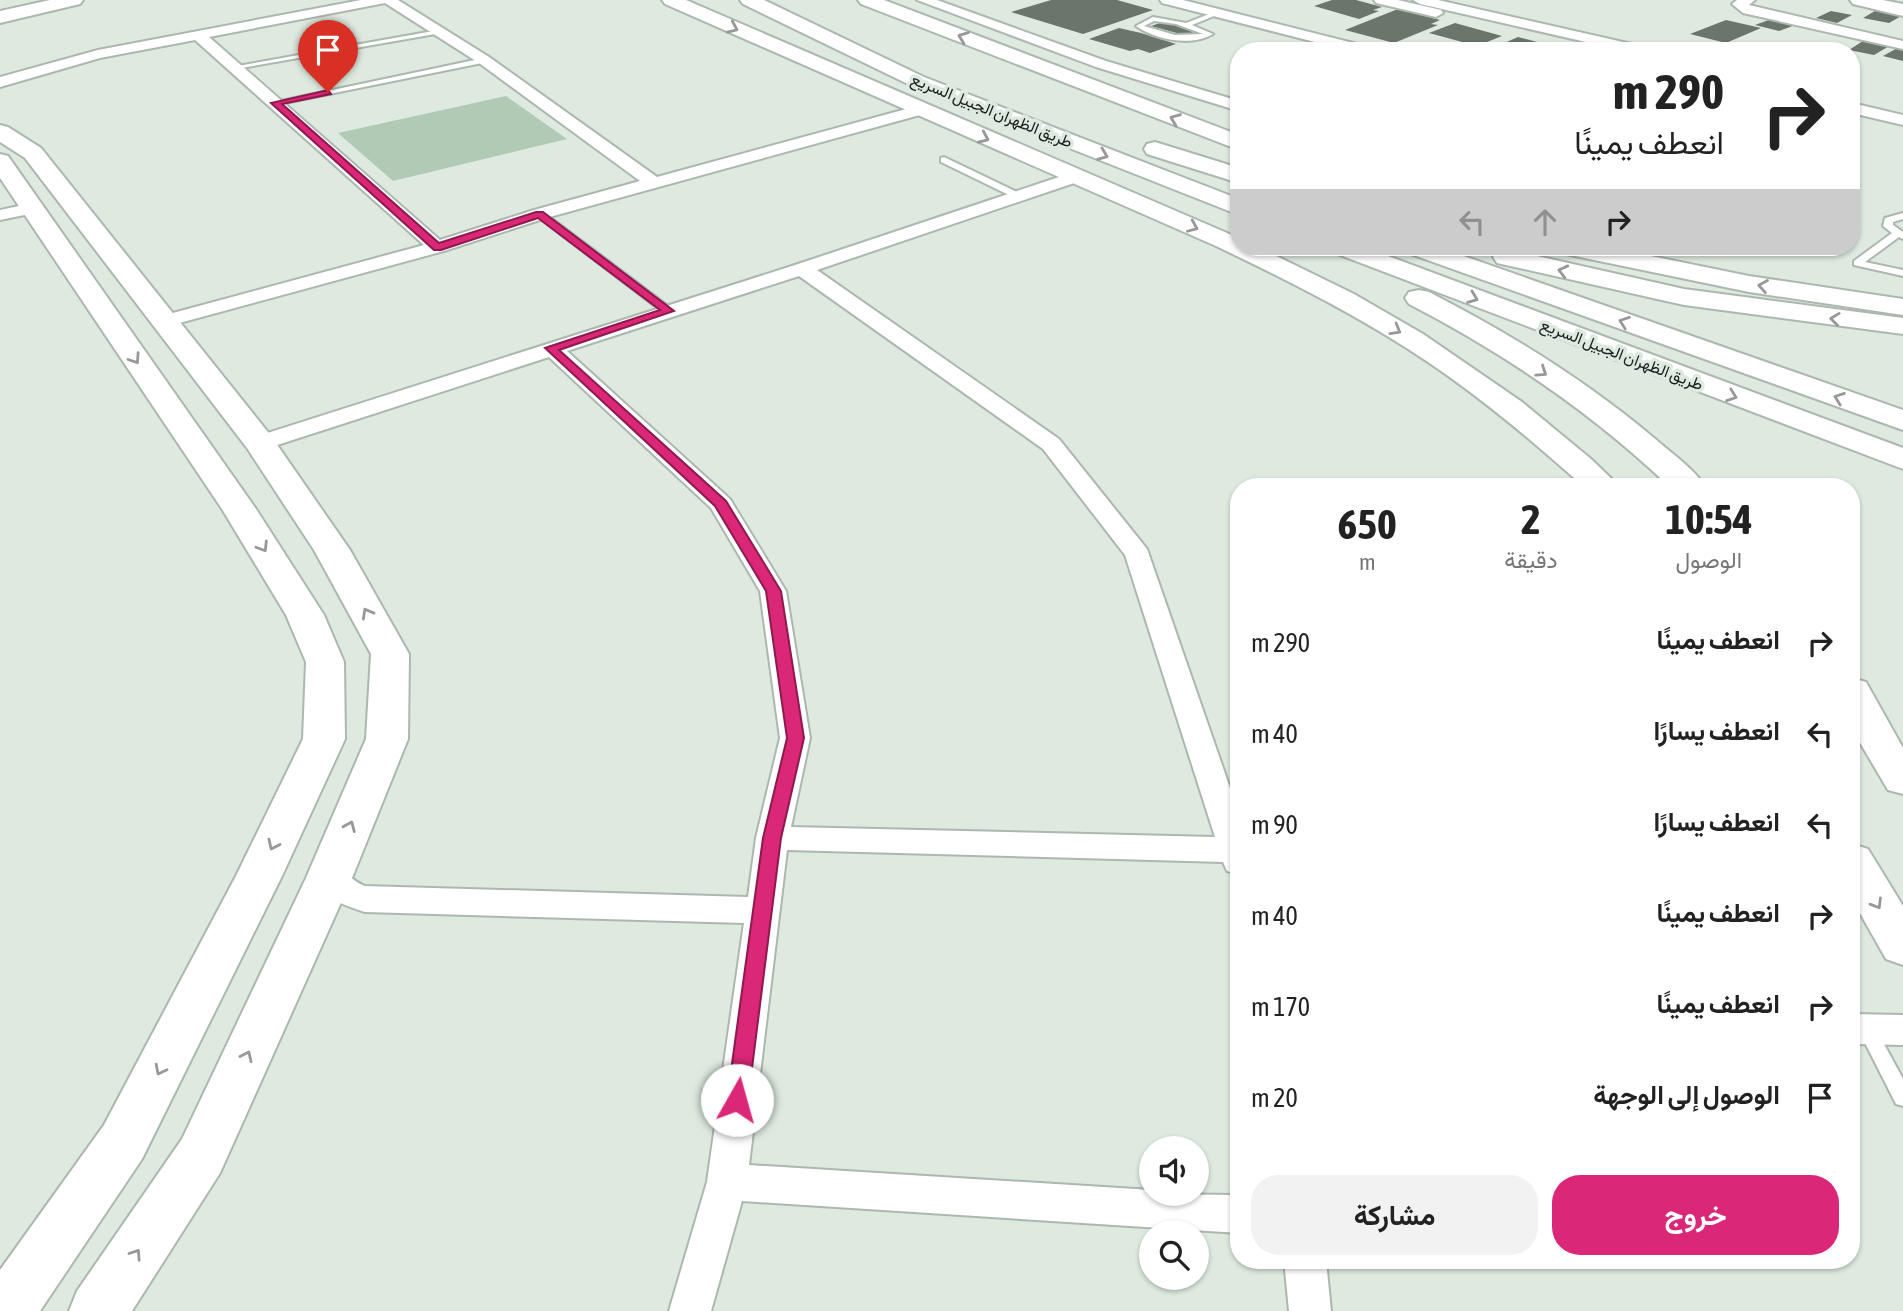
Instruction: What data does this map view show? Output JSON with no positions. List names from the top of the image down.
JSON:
{
  "streets": {
    "main road": ["طريق الظهران الجبيل السريع"]
  },
  "page": {
    "turn": ["290 m", "انعطف يمينًا"],
    "eta": [
      "10:54",
      "الوصول",
      "2",
      "دقيقة",
      "650",
      "m"
    ],
    "list": [
      {
        "name": "انعطف يمينًا",
        "value": "290 m"
      },
      {
        "name": "انعطف يسارًا",
        "value": "40 m"
      },
      {
        "name": "انعطف يسارًا",
        "value": "90 m"
      },
      {
        "name": "انعطف يمينًا",
        "value": "40 m"
      },
      {
        "name": "انعطف يمينًا",
        "value": "170 m"
      },
      {
        "name": "الوصول إلى الوجهة",
        "value": "20 m"
      }
    ],
    "buttons": ["خروج", "مشاركة"]
  }
}
